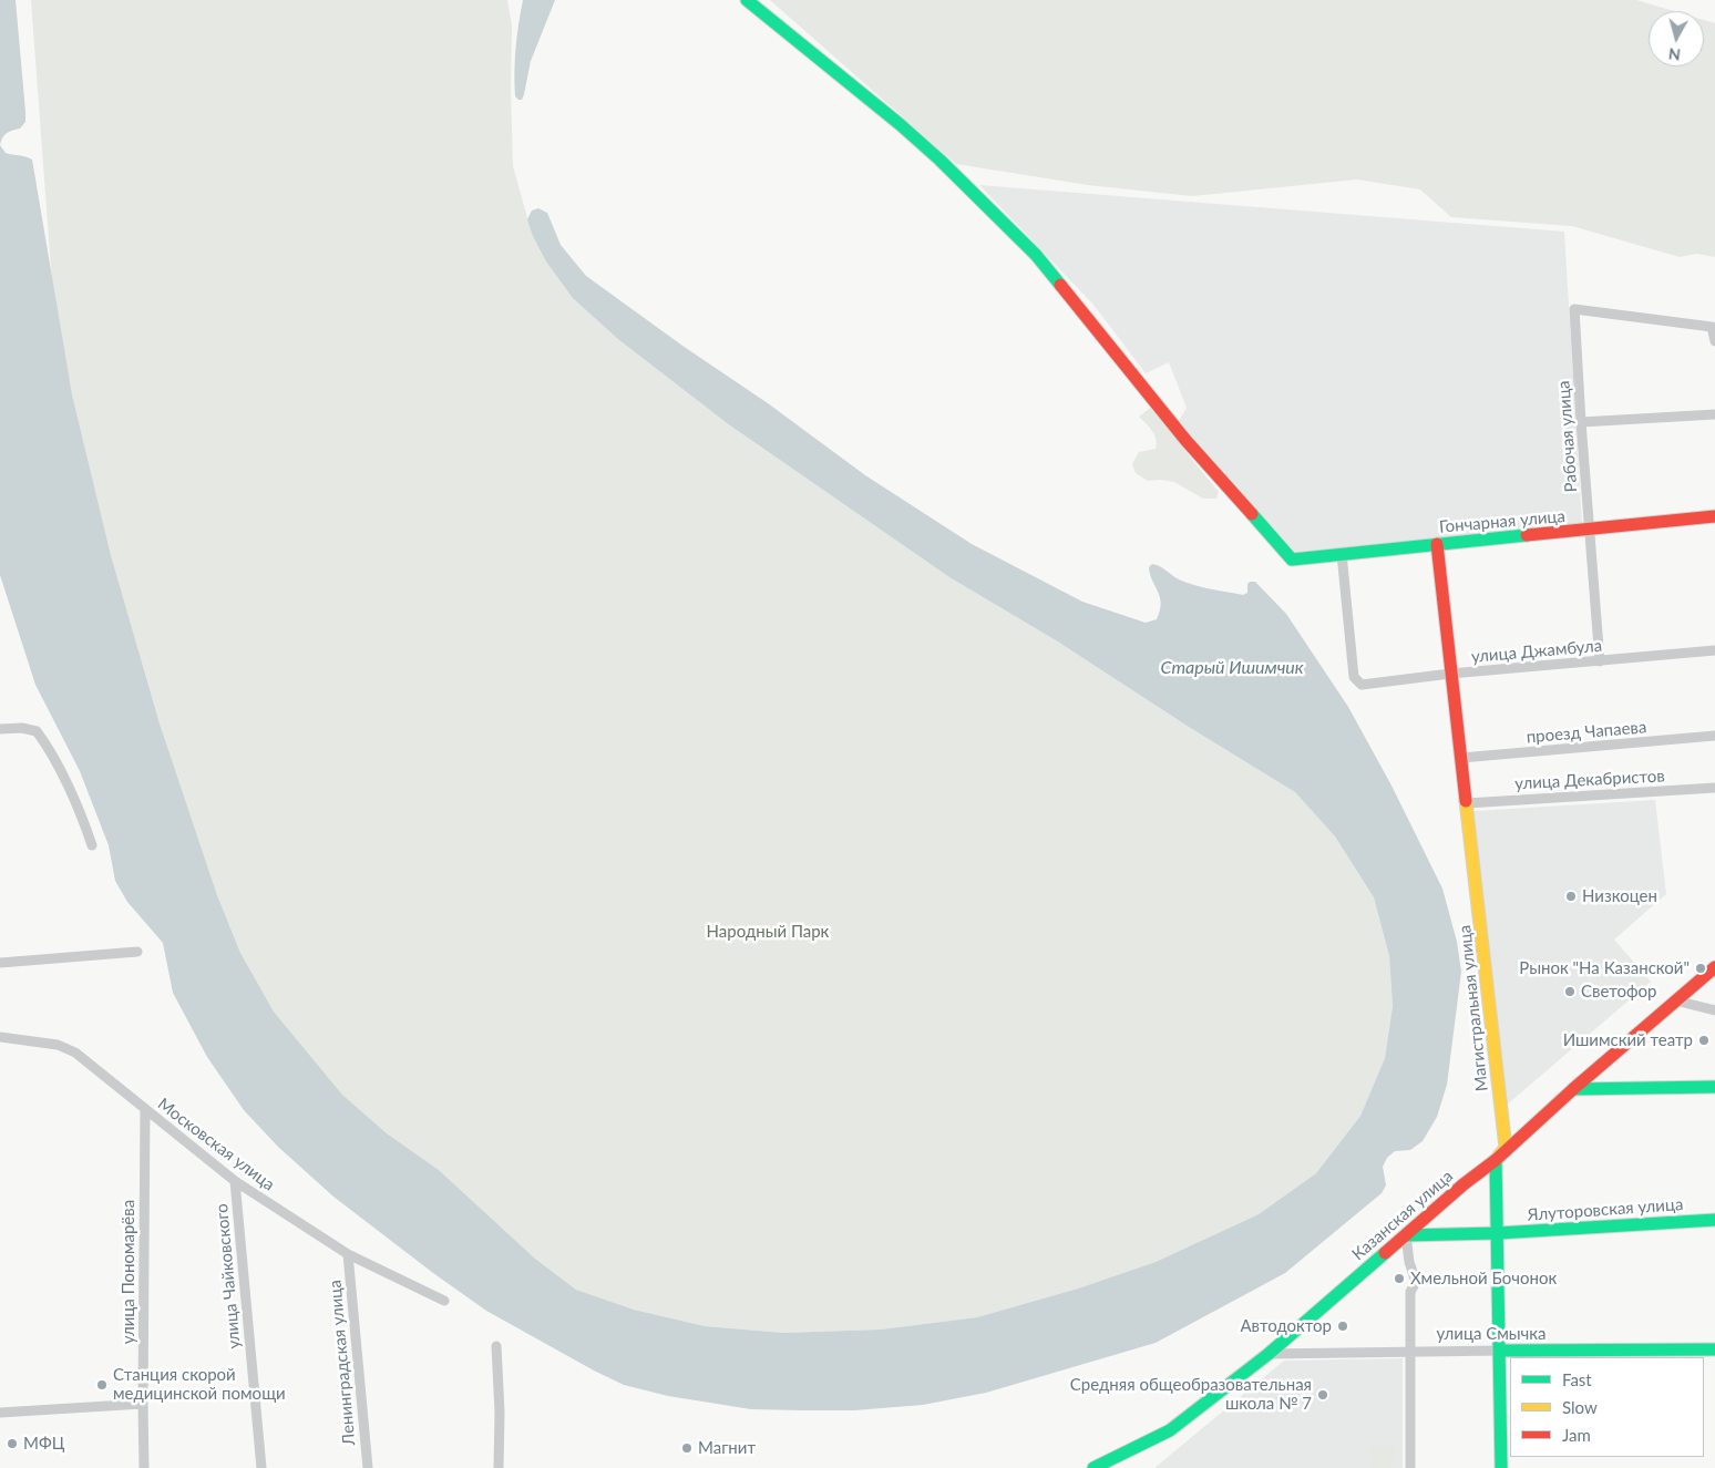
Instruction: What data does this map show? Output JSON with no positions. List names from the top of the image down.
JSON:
{
  "streets": {
    "street": [
      "Рабочая улица",
      "Гончарная улица",
      "улица Джамбула",
      "проезд Чапаева",
      "улица Декабристов",
      "Магистральная улица",
      "Московская улица",
      "Ялуторовская улица",
      "Казанская улица",
      "улица Пономарёва",
      "улица Чайковского",
      "улица Смычка",
      "Ленинградская улица"
    ]
  },
  "crossings": [
    ["Рабочая улица", "Гончарная улица"],
    ["Рабочая улица", "улица Джамбула"],
    ["Гончарная улица", "улица Джамбула"],
    ["Гончарная улица", "Магистральная улица"],
    ["улица Джамбула", "Магистральная улица"],
    ["проезд Чапаева", "Магистральная улица"],
    ["улица Декабристов", "Магистральная улица"],
    ["Магистральная улица", "Ялуторовская улица"],
    ["Магистральная улица", "Казанская улица"],
    ["Магистральная улица", "улица Смычка"],
    ["Московская улица", "улица Пономарёва"],
    ["Московская улица", "улица Чайковского"],
    ["Московская улица", "Ленинградская улица"],
    ["Ялуторовская улица", "Казанская улица"],
    ["Казанская улица", "улица Смычка"]
  ],
  "water": ["Старый Ишимчик"],
  "parks": ["Народный Парк"],
  "places": [
    "Низкоцен",
    "Рынок \"На Казанской\"",
    "Светофор",
    "Ишимский театр",
    "Хмельной Бочонок",
    "Автодоктор",
    "Станция скорой медицинской помощи",
    "Средняя общеобразовательная школа № 7",
    "МФЦ",
    "Магнит"
  ],
  "legend": ["Fast", "Slow", "Jam"],
  "north": "bottom"
}
